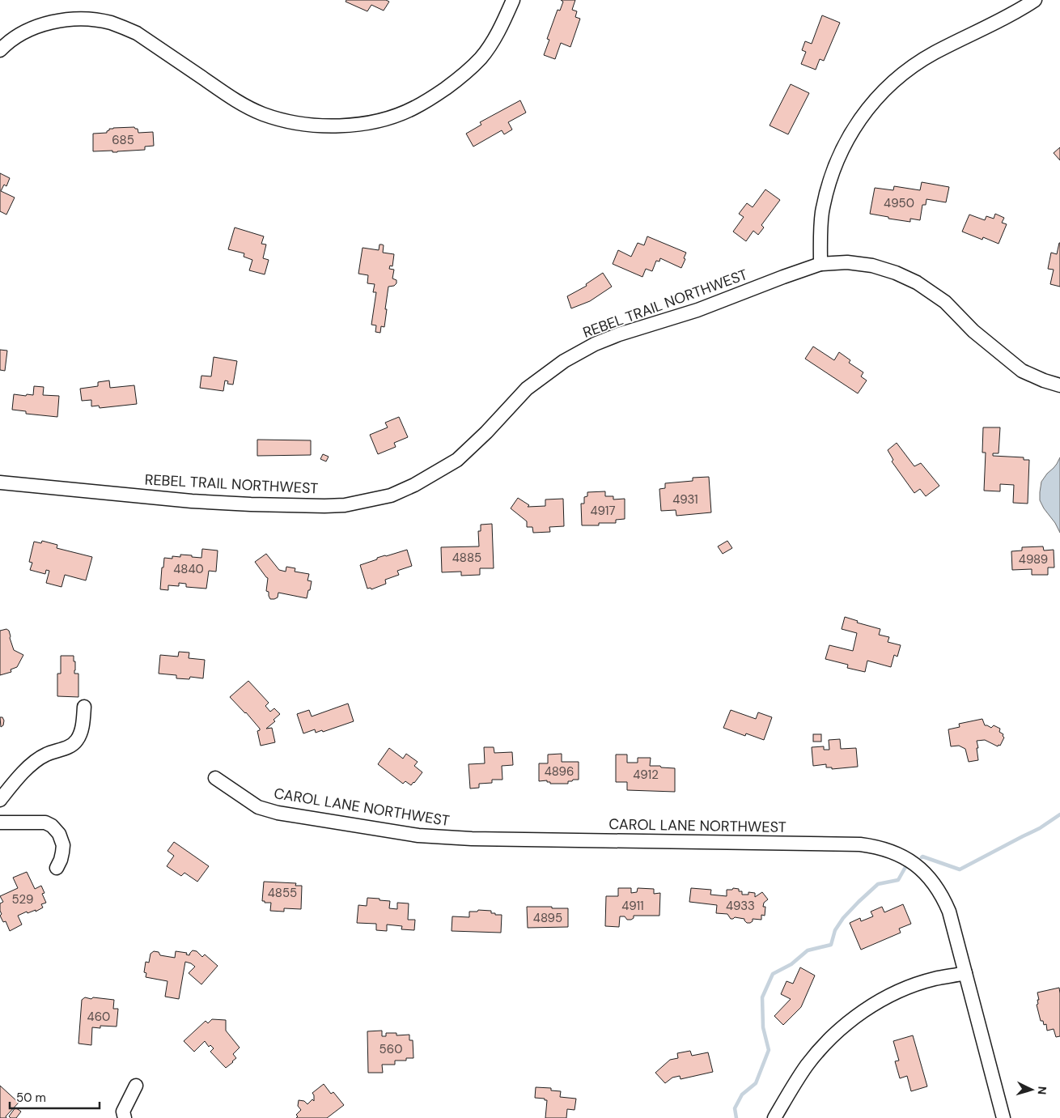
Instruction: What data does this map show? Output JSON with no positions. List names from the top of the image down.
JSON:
{
  "streets": {
    "street": ["REBEL TRAIL NORTHWEST", "CAROL LANE NORTHWEST"]
  },
  "house_numbers": [
    "685",
    "4950",
    "4931",
    "4917",
    "4885",
    "4989",
    "4840",
    "4896",
    "4912",
    "4855",
    "529",
    "4911",
    "4933",
    "4895",
    "460",
    "560"
  ],
  "scale_bar": "50 m",
  "north": "right"
}
